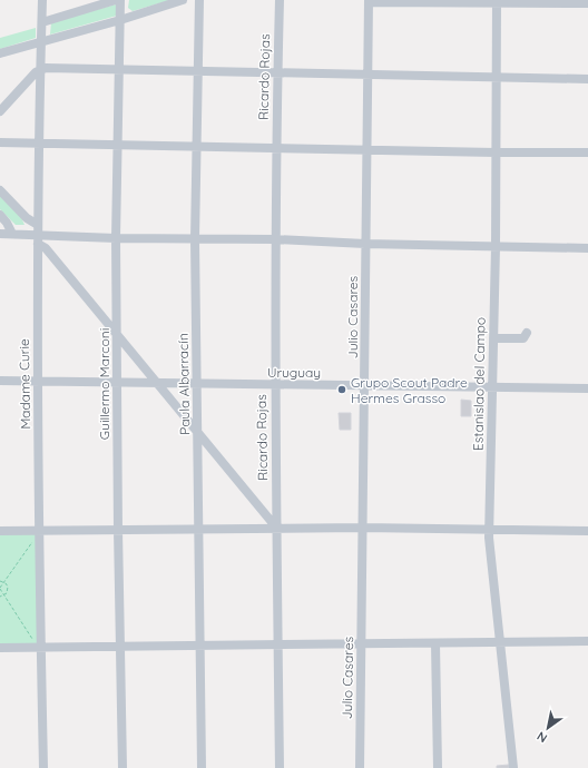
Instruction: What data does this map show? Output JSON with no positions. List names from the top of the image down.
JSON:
{
  "streets": {
    "street": [
      "Ricardo Rojas",
      "Julio Casares",
      "Uruguay",
      "Madame Curie",
      "Guillermo Marconi",
      "Paula Albarracín",
      "Estanislao del Campo"
    ]
  },
  "crossings": [
    ["Ricardo Rojas", "Uruguay"],
    ["Julio Casares", "Uruguay"],
    ["Uruguay", "Madame Curie"],
    ["Uruguay", "Guillermo Marconi"],
    ["Uruguay", "Paula Albarracín"],
    ["Uruguay", "Estanislao del Campo"]
  ],
  "places": ["Grupo Scout Padre Hermes Grasso"],
  "north": "bottom left"
}
